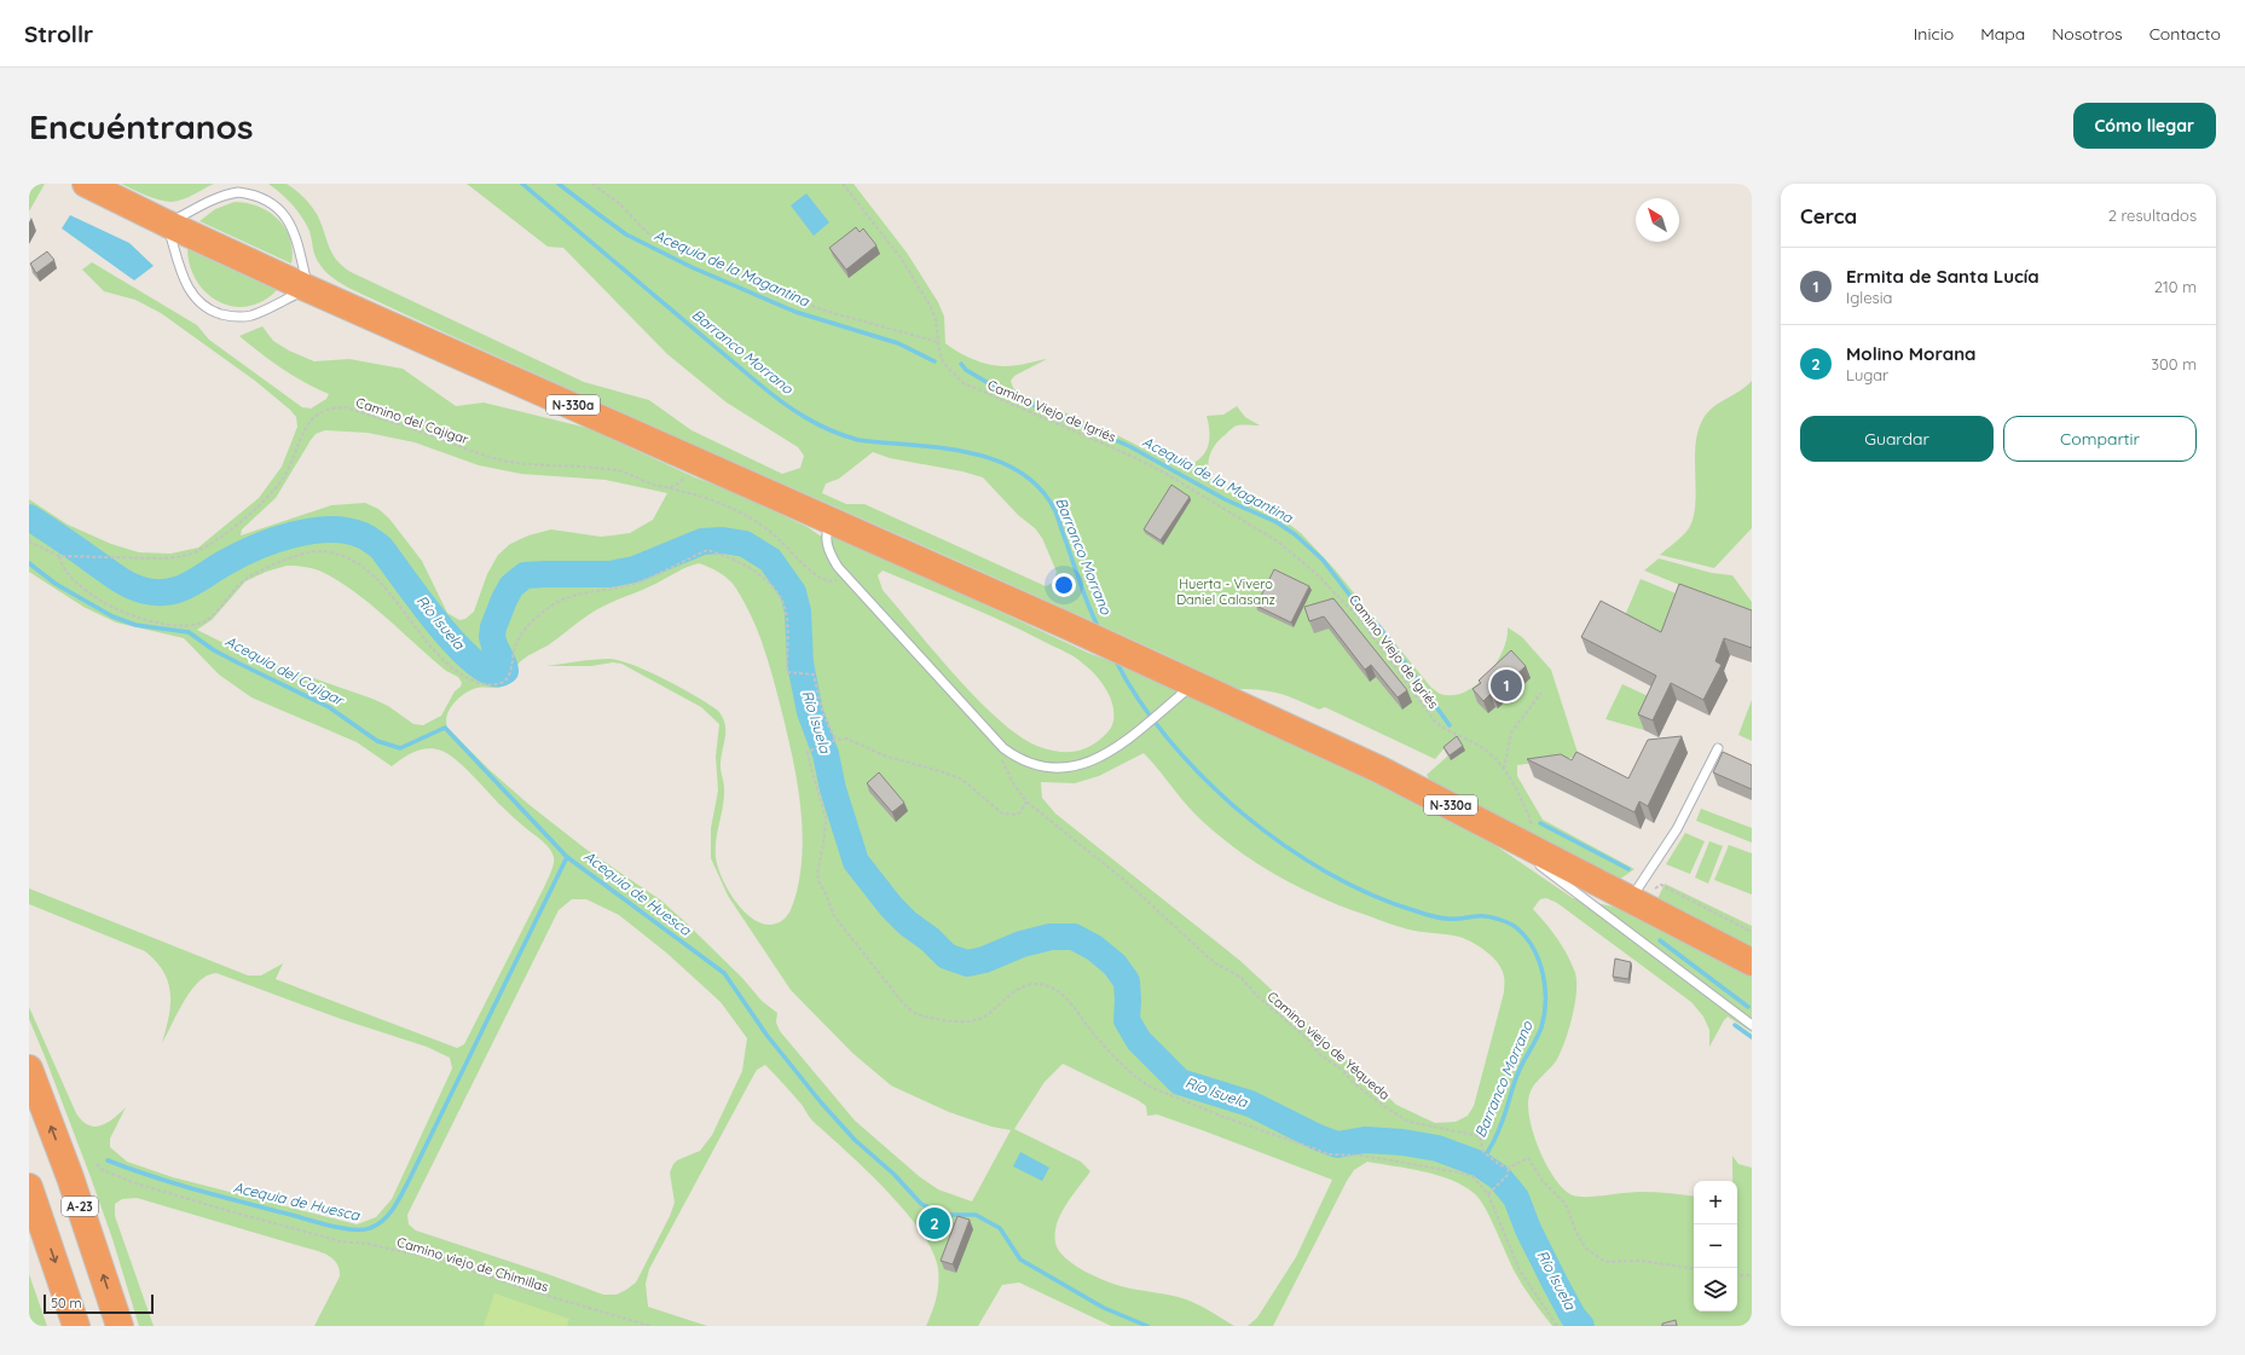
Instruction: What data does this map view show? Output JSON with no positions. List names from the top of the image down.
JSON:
{
  "streets": {
    "highway": ["N-330a", "A-23"],
    "path": [
      "Camino Viejo de Igriés",
      "Camino del Cajigar",
      "Camino viejo de Yéqueda",
      "Camino viejo de Chimillas"
    ]
  },
  "crossings": [
    ["N-330a", "Camino Viejo de Igriés"]
  ],
  "water": [
    "Acequia de la Magantina",
    "Barranco Morrano",
    "Río Isuela",
    "Acequia del Cajigar",
    "Acequia de Huesca"
  ],
  "parks": ["Huerta - Vivero Daniel Calasanz"],
  "scale_bar": "50 m",
  "north": "top left",
  "page": {
    "header": "Strollr",
    "nav": [
      "Inicio",
      "Mapa",
      "Nosotros",
      "Contacto"
    ],
    "buttons": [
      "Cómo llegar",
      ["Guardar", "Compartir"]
    ],
    "title": "Encuéntranos",
    "heading": ["Cerca", "2 resultados"],
    "list": [
      {
        "mark": "1",
        "name": "Ermita de Santa Lucía",
        "note": "Iglesia",
        "value": "210 m"
      },
      {
        "mark": "2",
        "name": "Molino Morana",
        "note": "Lugar",
        "value": "300 m"
      }
    ],
    "pins": ["1", "2"],
    "map_buttons": ["+", "−"],
    "scale": "50 m"
  }
}
